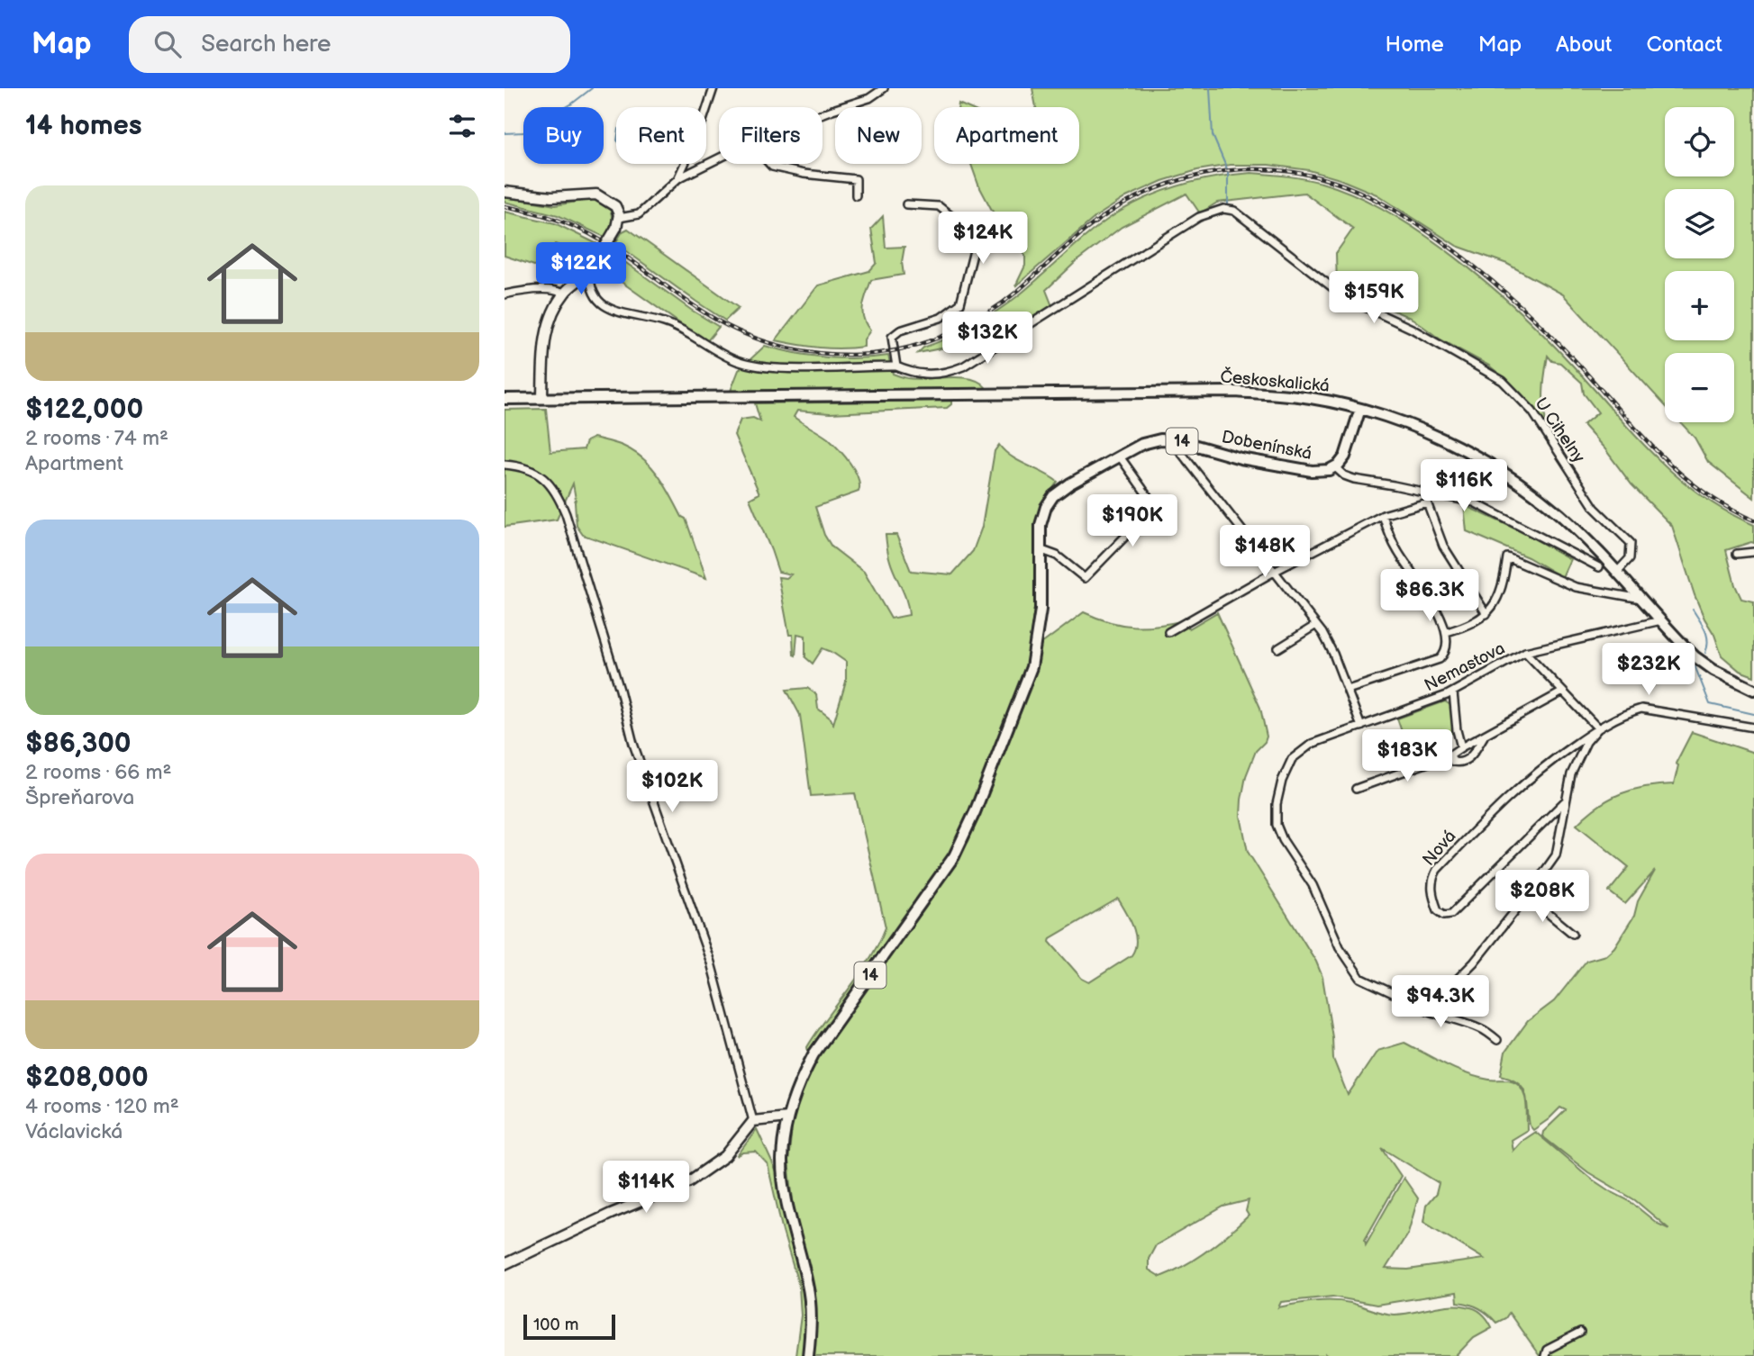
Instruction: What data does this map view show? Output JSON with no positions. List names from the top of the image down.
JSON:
{
  "streets": {
    "main road": ["Českoskalická", "14", "Dobenínská"],
    "street": ["U Cihelny", "Nemastova", "Nová"]
  },
  "crossings": [
    ["Českoskalická", "U Cihelny"],
    ["Českoskalická", "Dobenínská"],
    ["Českoskalická", "Nemastova"],
    ["14", "Dobenínská"]
  ],
  "scale_bar": "100 m",
  "page": {
    "header": "Map",
    "search": "Search here",
    "nav": [
      "Home",
      "Map",
      "About",
      "Contact"
    ],
    "heading": "14 homes",
    "map_buttons": ["+", "−"],
    "chip": [
      "Buy",
      "Rent",
      "Filters",
      "New",
      "Apartment"
    ],
    "list": [
      {
        "name": "$122,000",
        "note": "2 rooms · 74 m² · Apartment"
      },
      {
        "name": "$86,300",
        "note": "2 rooms · 66 m² · Špreňarova"
      },
      {
        "name": "$208,000",
        "note": "4 rooms · 120 m² · Václavická"
      }
    ],
    "price": [
      "$124K",
      "$122K",
      "$159K",
      "$132K",
      "$116K",
      "$190K",
      "$148K",
      "$86.3K",
      "$232K",
      "$183K",
      "$102K",
      "$208K",
      "$94.3K",
      "$114K"
    ],
    "scale": "100 m"
  }
}
